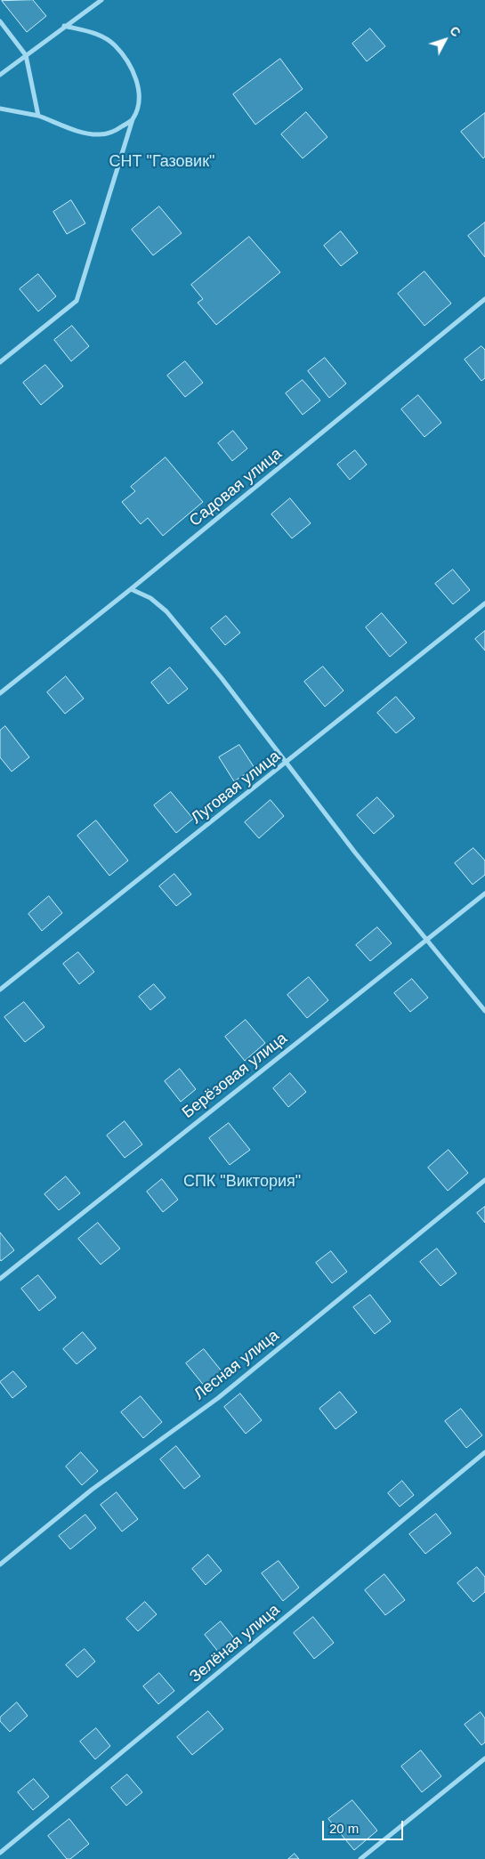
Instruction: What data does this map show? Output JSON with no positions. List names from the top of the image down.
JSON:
{
  "streets": {
    "street": [
      "Садовая улица",
      "Луговая улица",
      "Берёзовая улица",
      "Лесная улица",
      "Зелёная улица"
    ]
  },
  "parks": ["СНТ \"Газовик\"", "СПК \"Виктория\""],
  "scale_bar": "20 m",
  "north": "top right"
}
